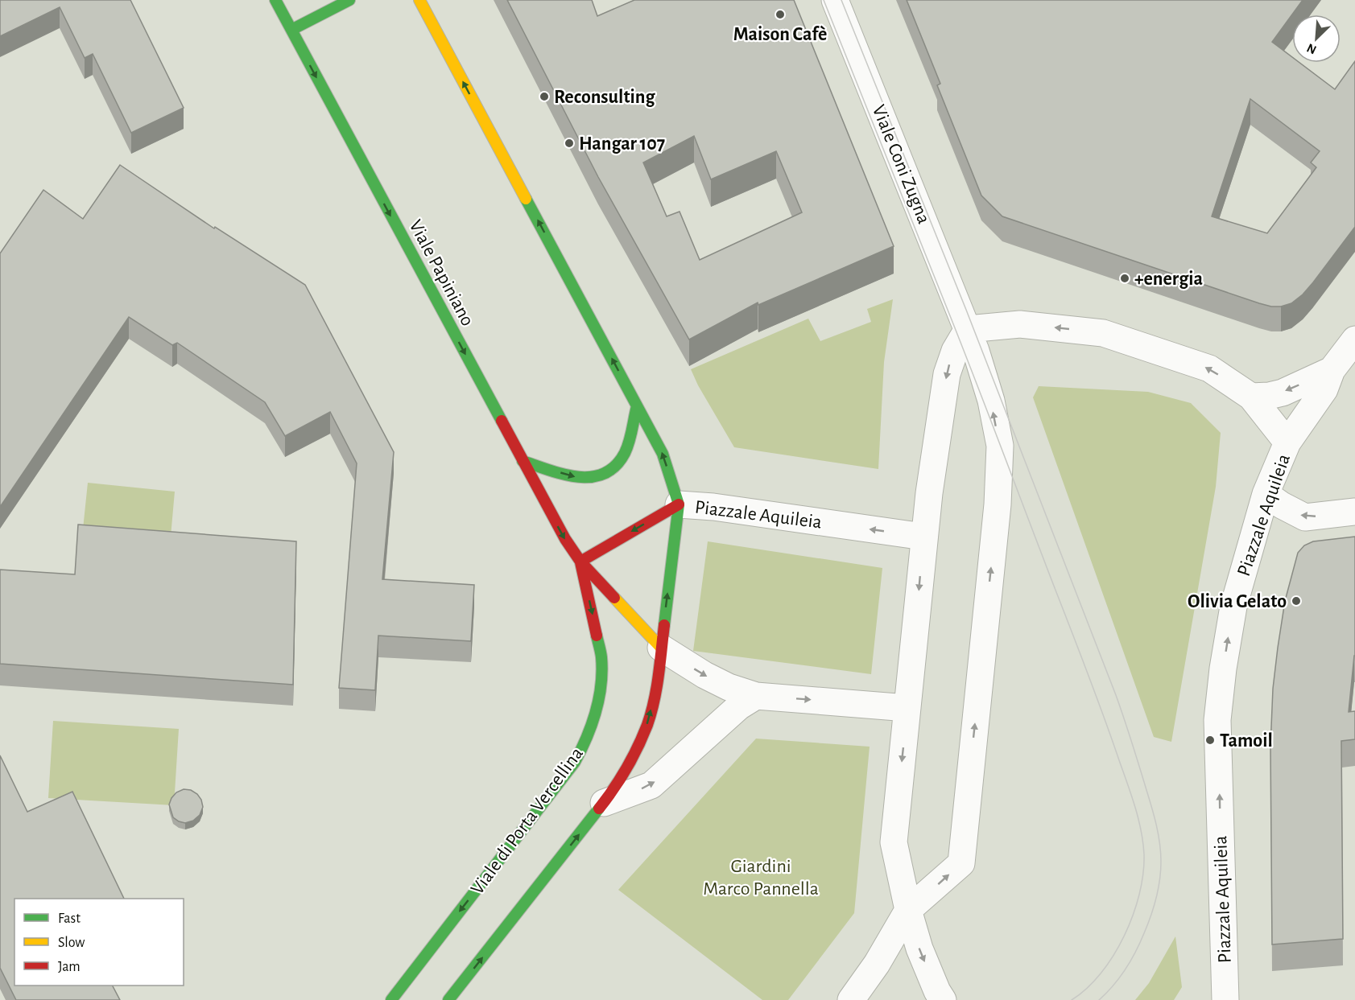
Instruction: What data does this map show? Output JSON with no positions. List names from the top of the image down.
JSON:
{
  "streets": {
    "main road": ["Viale Papiniano", "Piazzale Aquileia", "Viale di Porta Vercellina"],
    "street": ["Viale Coni Zugna"]
  },
  "crossings": [
    ["Viale Coni Zugna", "Piazzale Aquileia"],
    ["Viale Papiniano", "Piazzale Aquileia"],
    ["Viale Papiniano", "Viale di Porta Vercellina"],
    ["Piazzale Aquileia", "Viale di Porta Vercellina"]
  ],
  "one_way": ["Viale Papiniano"],
  "parks": ["Giardini Marco Pannella"],
  "places": [
    "Maison Cafè",
    "Reconsulting",
    "Hangar 107",
    "+energia",
    "Olivia Gelato",
    "Tamoil"
  ],
  "legend": ["Fast", "Slow", "Jam"],
  "north": "bottom left"
}
